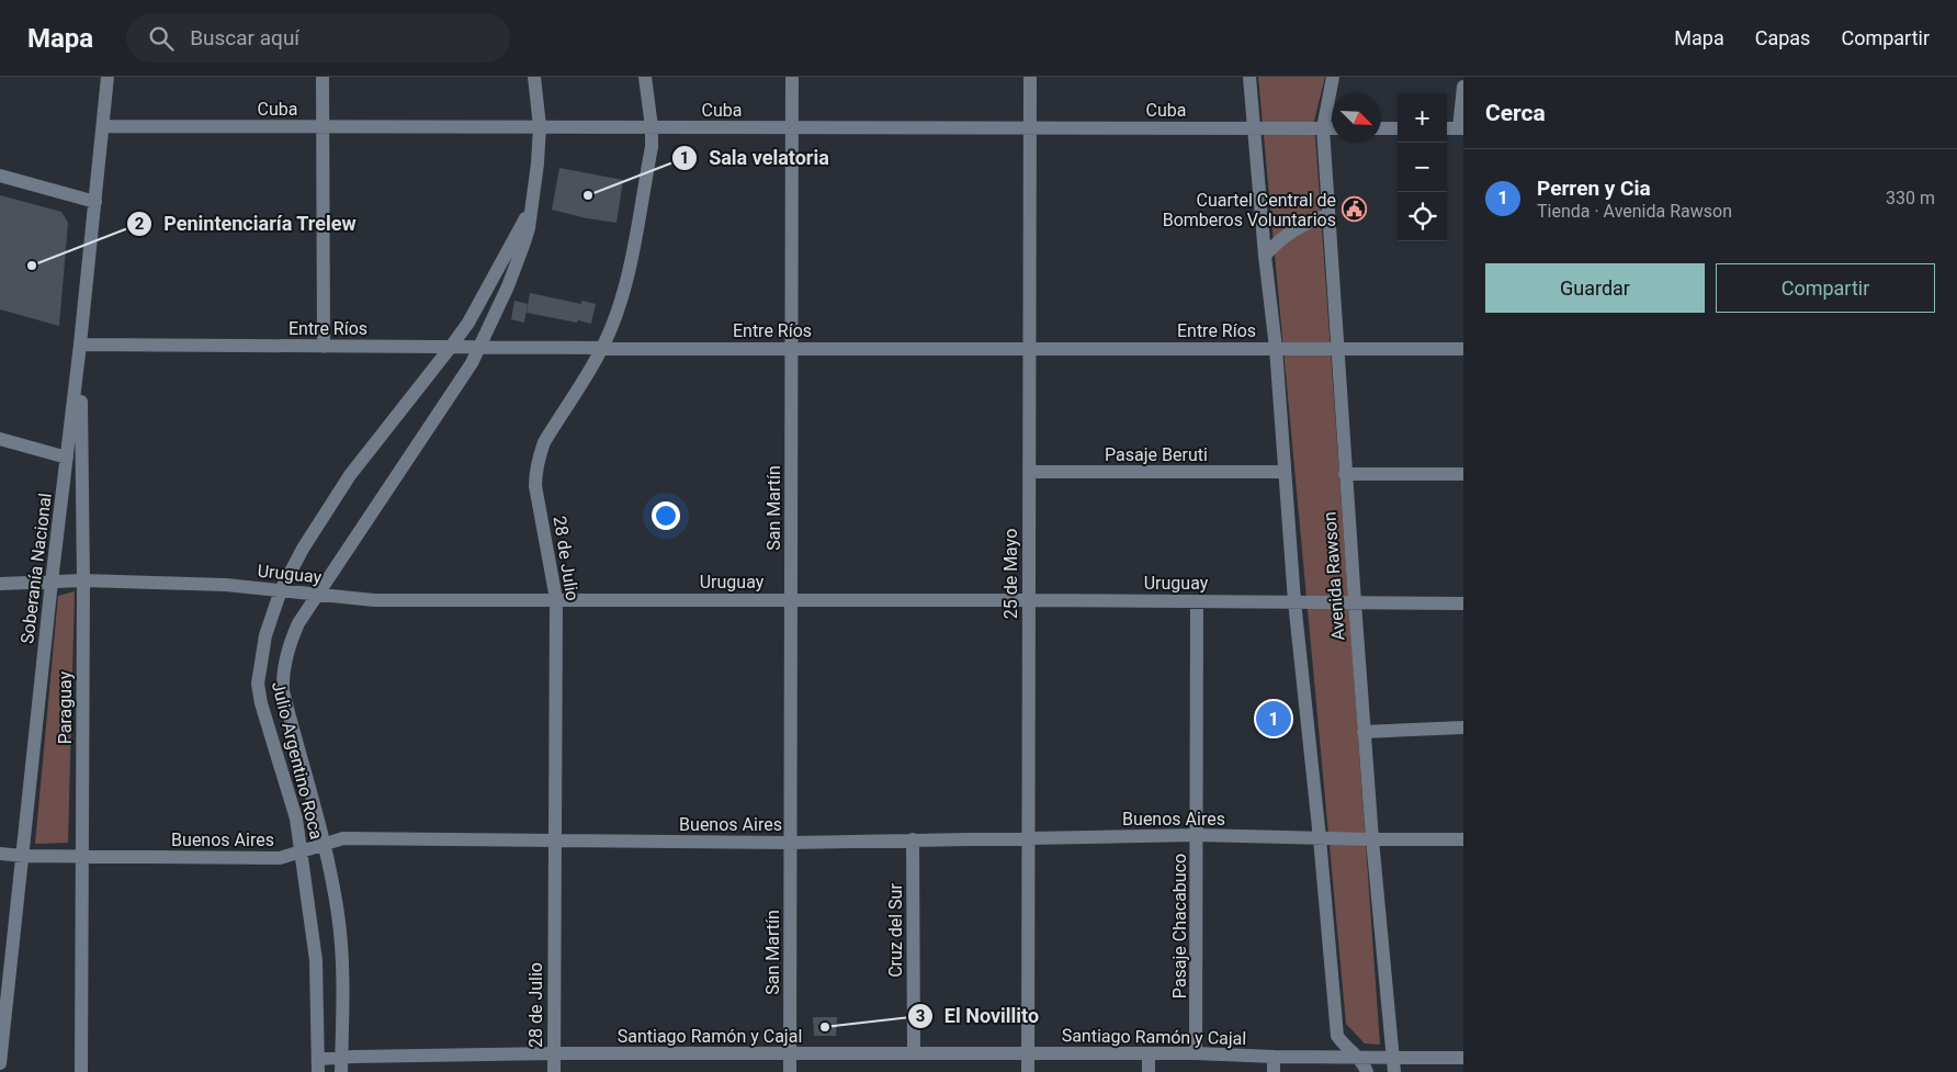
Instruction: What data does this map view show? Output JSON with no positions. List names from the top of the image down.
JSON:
{
  "streets": {
    "street": [
      "Cuba",
      "Entre Ríos",
      "Pasaje Beruti",
      "San Martín",
      "28 de Julio",
      "Soberanía Nacional",
      "Uruguay",
      "25 de Mayo",
      "Avenida Rawson",
      "Paraguay",
      "Julio Argentino Roca",
      "Buenos Aires",
      "Pasaje Chacabuco",
      "Cruz del Sur",
      "Santiago Ramón y Cajal"
    ]
  },
  "crossings": [
    ["Cuba", "San Martín"],
    ["Cuba", "28 de Julio"],
    ["Cuba", "Soberanía Nacional"],
    ["Cuba", "25 de Mayo"],
    ["Cuba", "Avenida Rawson"],
    ["Cuba", "Julio Argentino Roca"],
    ["Entre Ríos", "San Martín"],
    ["Entre Ríos", "28 de Julio"],
    ["Entre Ríos", "Soberanía Nacional"],
    ["Entre Ríos", "25 de Mayo"],
    ["Entre Ríos", "Avenida Rawson"],
    ["Entre Ríos", "Paraguay"],
    ["Entre Ríos", "Julio Argentino Roca"],
    ["Pasaje Beruti", "25 de Mayo"],
    ["San Martín", "Uruguay"],
    ["San Martín", "Buenos Aires"],
    ["San Martín", "Santiago Ramón y Cajal"],
    ["28 de Julio", "Uruguay"],
    ["28 de Julio", "Buenos Aires"],
    ["28 de Julio", "Santiago Ramón y Cajal"],
    ["Soberanía Nacional", "Uruguay"],
    ["Soberanía Nacional", "Paraguay"],
    ["Soberanía Nacional", "Buenos Aires"],
    ["Uruguay", "25 de Mayo"],
    ["Uruguay", "Avenida Rawson"],
    ["Uruguay", "Paraguay"],
    ["Uruguay", "Julio Argentino Roca"],
    ["Uruguay", "Pasaje Chacabuco"],
    ["25 de Mayo", "Buenos Aires"],
    ["25 de Mayo", "Santiago Ramón y Cajal"],
    ["Avenida Rawson", "Buenos Aires"],
    ["Avenida Rawson", "Santiago Ramón y Cajal"],
    ["Paraguay", "Buenos Aires"],
    ["Julio Argentino Roca", "Buenos Aires"],
    ["Julio Argentino Roca", "Santiago Ramón y Cajal"],
    ["Buenos Aires", "Pasaje Chacabuco"],
    ["Buenos Aires", "Cruz del Sur"],
    ["Pasaje Chacabuco", "Santiago Ramón y Cajal"],
    ["Cruz del Sur", "Santiago Ramón y Cajal"]
  ],
  "places": {
    "other": ["Sala velatoria", "Penintenciaría Trelew", "El Novillito"],
    "public building": ["Cuartel Central de Bomberos Voluntarios"]
  },
  "north": "bottom right",
  "page": {
    "header": "Mapa",
    "search": "Buscar aquí",
    "nav": ["Mapa", "Capas", "Compartir"],
    "heading": "Cerca",
    "map_buttons": ["+", "−"],
    "list": [
      {
        "mark": "1",
        "name": "Perren y Cia",
        "note": "Tienda · Avenida Rawson",
        "value": "330 m"
      }
    ],
    "buttons": ["Guardar", "Compartir"],
    "pins": "1"
  }
}
